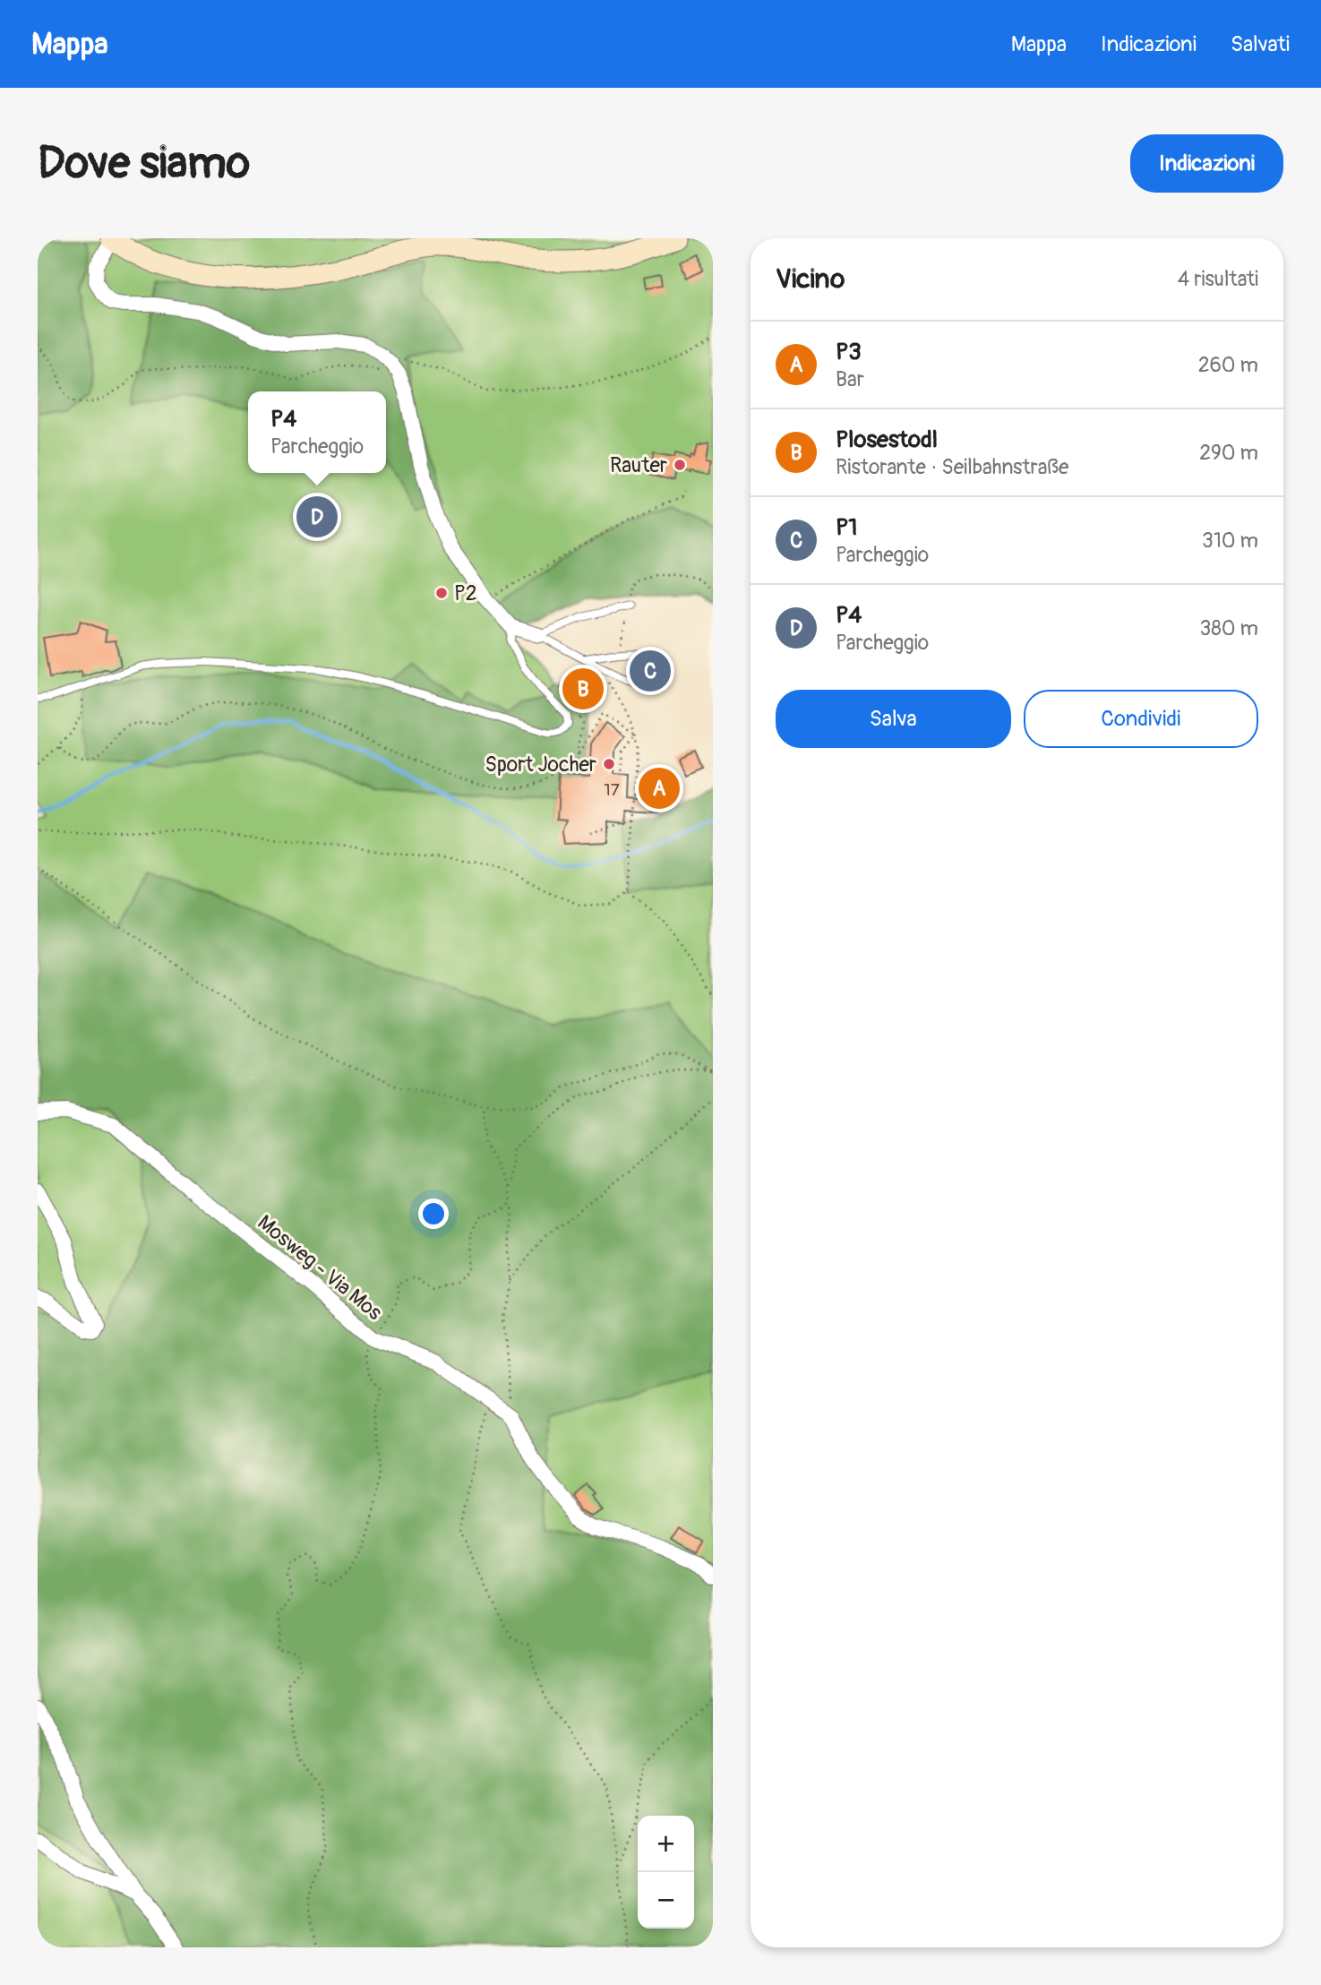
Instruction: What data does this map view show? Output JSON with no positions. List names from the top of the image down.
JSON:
{
  "streets": {
    "street": ["Mosweg - Via Mos"]
  },
  "places": ["Rauter", "P2", "Sport Jocher"],
  "house_numbers": ["17"],
  "page": {
    "header": "Mappa",
    "nav": ["Mappa", "Indicazioni", "Salvati"],
    "buttons": [
      "Indicazioni",
      ["Salva", "Condividi"]
    ],
    "title": "Dove siamo",
    "heading": ["Vicino", "4 risultati"],
    "list": [
      {
        "mark": "A",
        "name": "P3",
        "note": "Bar",
        "value": "260 m"
      },
      {
        "mark": "B",
        "name": "Plosestodl",
        "note": "Ristorante · Seilbahnstraße",
        "value": "290 m"
      },
      {
        "mark": "C",
        "name": "P1",
        "note": "Parcheggio",
        "value": "310 m"
      },
      {
        "mark": "D",
        "name": "P4",
        "note": "Parcheggio",
        "value": "380 m"
      }
    ],
    "popup": ["P4", "Parcheggio"],
    "pins": [
      "D",
      "C",
      "B",
      "A"
    ],
    "map_buttons": ["+", "−"]
  }
}
